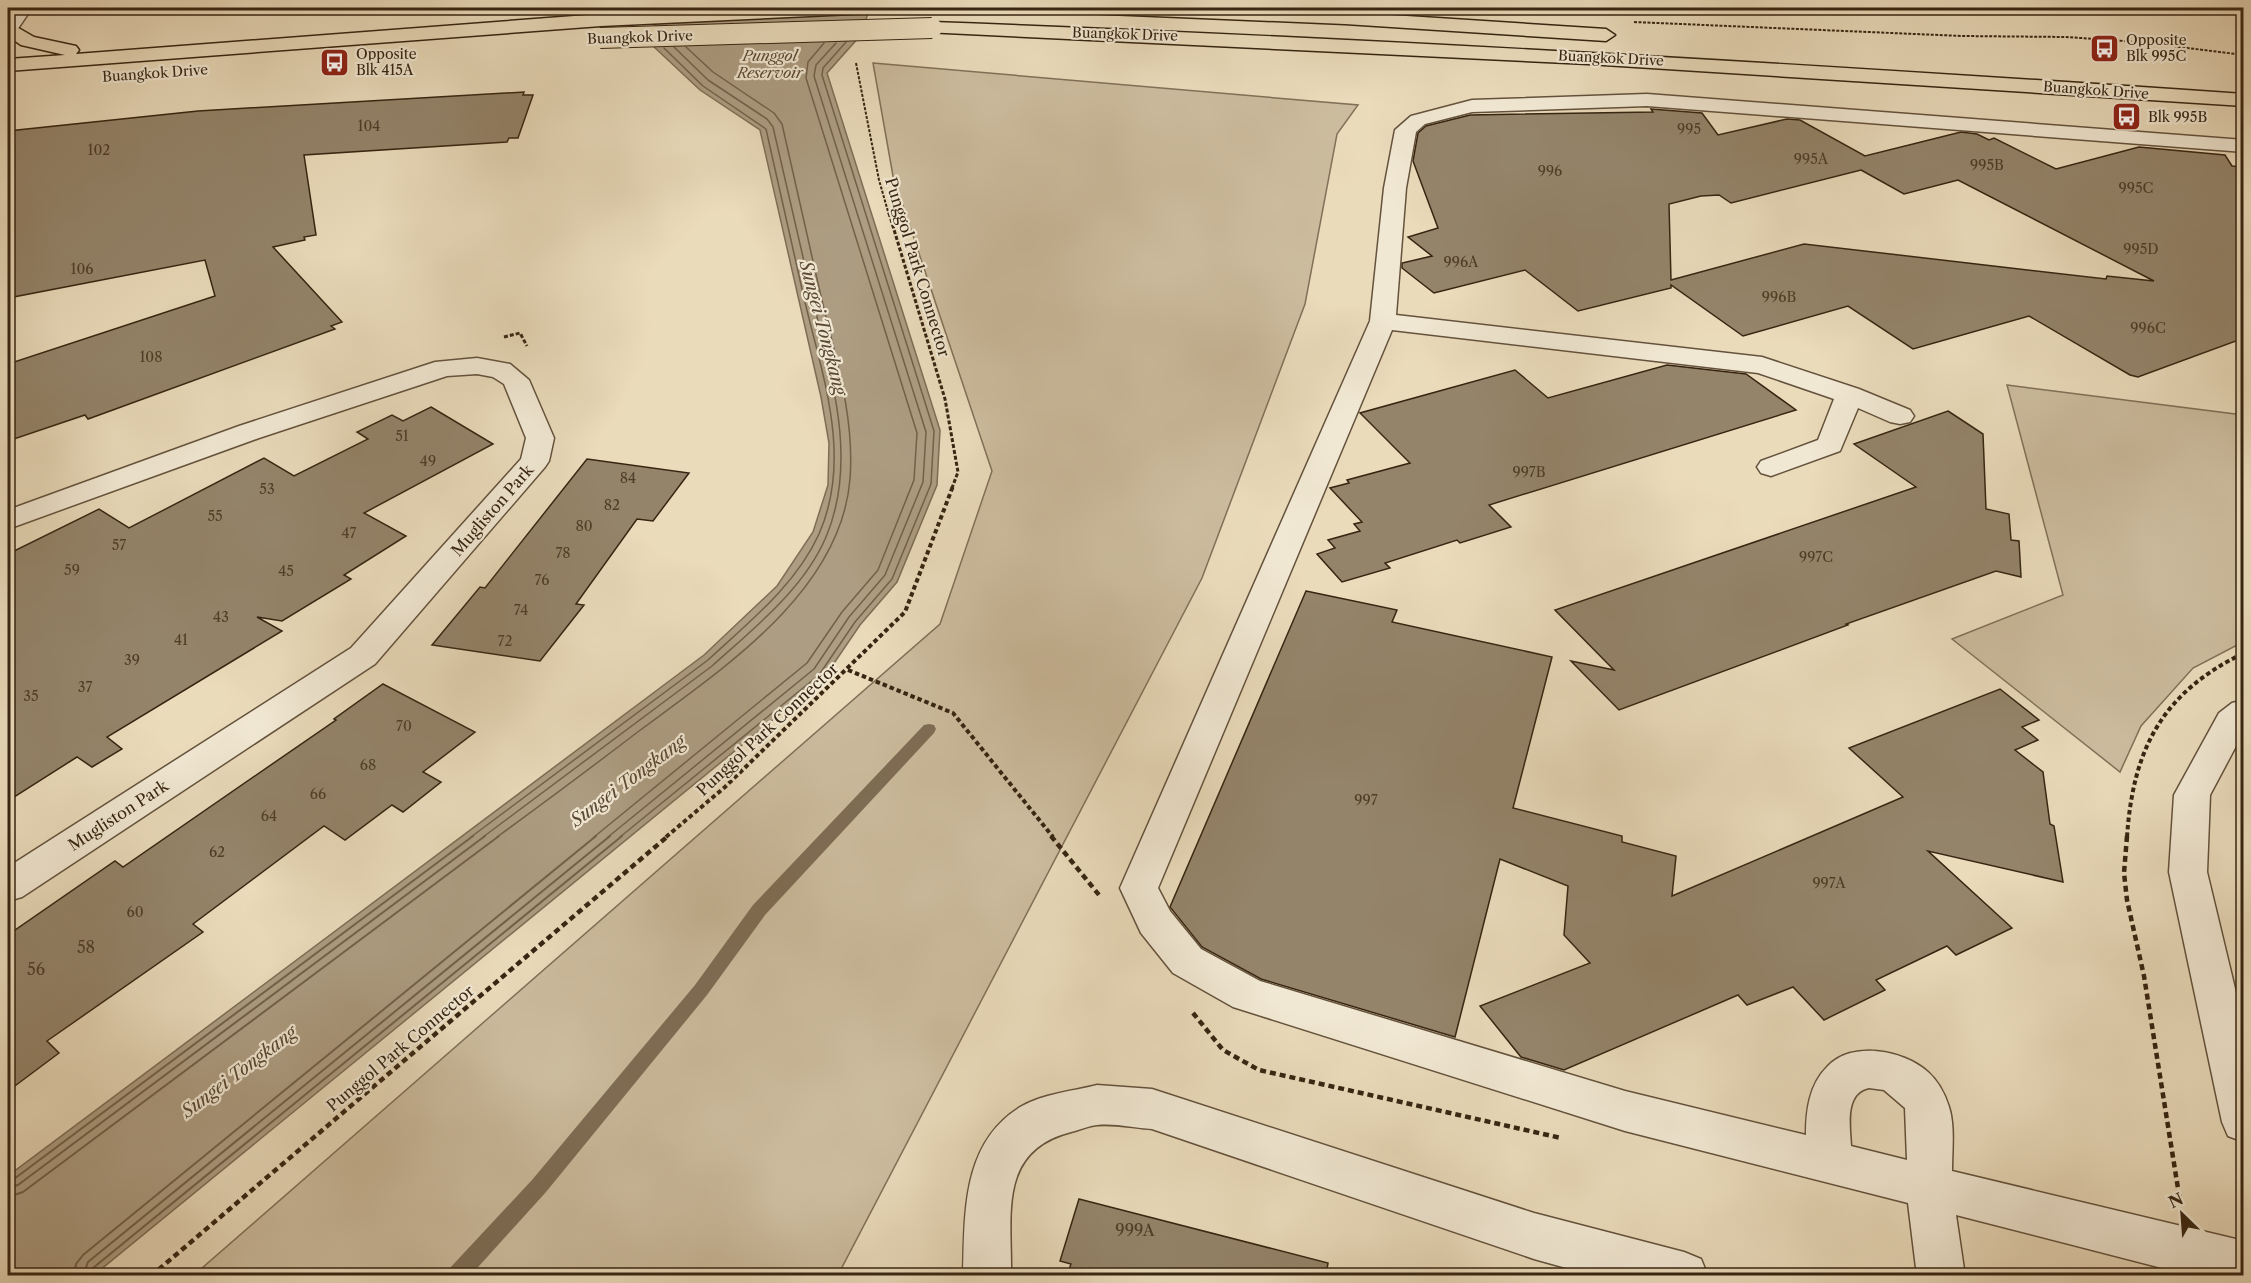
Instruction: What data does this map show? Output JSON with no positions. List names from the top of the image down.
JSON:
{
  "streets": {
    "main road": ["Buangkok Drive"],
    "street": ["Mugliston Park"],
    "path": ["Punggol Park Connector"]
  },
  "water": ["Punggol Reservoir", "Sungei Tongkang"],
  "places": {
    "bus stop": ["Opposite Blk 995C", "Opposite Blk 415A", "Blk 995B"]
  },
  "house_numbers": [
    "104",
    "995",
    "102",
    "995A",
    "995B",
    "996",
    "995C",
    "995D",
    "996A",
    "106",
    "996B",
    "996C",
    "108",
    "51",
    "49",
    "997B",
    "84",
    "53",
    "82",
    "55",
    "80",
    "47",
    "57",
    "78",
    "997C",
    "59",
    "45",
    "76",
    "74",
    "43",
    "41",
    "72",
    "39",
    "37",
    "35",
    "70",
    "68",
    "66",
    "997",
    "64",
    "62",
    "997A",
    "60",
    "58",
    "56",
    "999A"
  ],
  "north": "top left"
}
